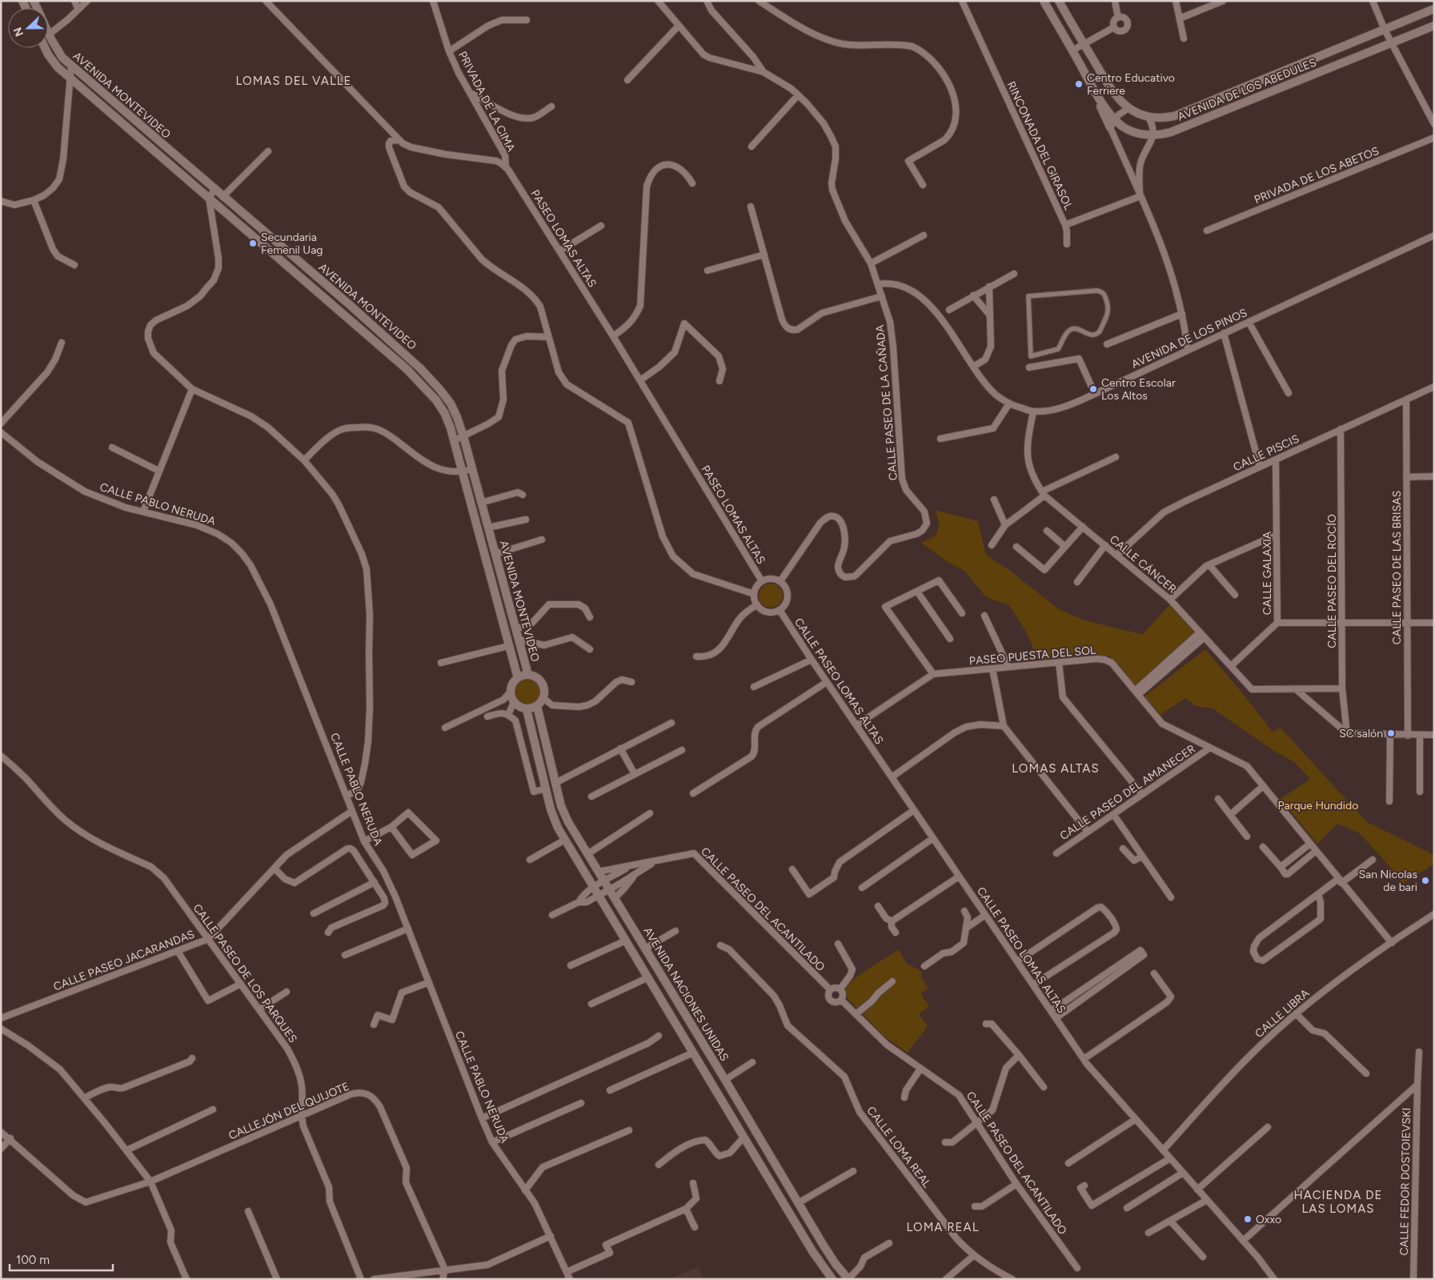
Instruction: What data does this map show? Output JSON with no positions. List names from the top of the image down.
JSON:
{
  "streets": {
    "street": [
      "AVENIDA DE LOS ABEDULES",
      "AVENIDA MONTEVIDEO",
      "PRIVADA DE LA CIMA",
      "RINCONADA DEL GIRASOL",
      "PRIVADA DE LOS ABETOS",
      "PASEO LOMAS ALTAS",
      "AVENIDA DE LOS PINOS",
      "CALLE PASEO DE LA CAÑADA",
      "CALLE PISCIS",
      "CALLE PABLO NERUDA",
      "CALLE CÁNCER",
      "CALLE PASEO DE LAS BRISAS",
      "CALLE GALAXIA",
      "CALLE PASEO DEL ROCÍO",
      "PASEO PUESTA DEL SOL",
      "CALLE PASEO LOMAS ALTAS",
      "CALLE PASEO DEL AMANECER",
      "CALLE PASEO DEL ACANTILADO",
      "CALLE PASEO JACARANDAS",
      "CALLE PASEO DE LOS PARQUES",
      "AVENIDA NACIONES UNIDAS",
      "CALLE LIBRA",
      "CALLEJÓN DEL QUIJOTE",
      "CALLE LOMA REAL",
      "CALLE FEDOR DOSTOIEVSKI"
    ]
  },
  "crossings": [
    ["AVENIDA MONTEVIDEO", "AVENIDA NACIONES UNIDAS"],
    ["PRIVADA DE LA CIMA", "PASEO LOMAS ALTAS"],
    ["PASEO LOMAS ALTAS", "CALLE PASEO DE LA CAÑADA"],
    ["PASEO LOMAS ALTAS", "CALLE PASEO LOMAS ALTAS"],
    ["AVENIDA DE LOS PINOS", "CALLE PASEO DE LA CAÑADA"],
    ["AVENIDA DE LOS PINOS", "CALLE CÁNCER"],
    ["CALLE PASEO DE LA CAÑADA", "CALLE PASEO LOMAS ALTAS"],
    ["CALLE PISCIS", "CALLE CÁNCER"],
    ["CALLE PISCIS", "CALLE PASEO DE LAS BRISAS"],
    ["CALLE PISCIS", "CALLE GALAXIA"],
    ["CALLE PISCIS", "CALLE PASEO DEL ROCÍO"],
    ["CALLE PABLO NERUDA", "CALLE PASEO JACARANDAS"],
    ["CALLE CÁNCER", "CALLE GALAXIA"],
    ["CALLE CÁNCER", "CALLE PASEO DEL ROCÍO"],
    ["PASEO PUESTA DEL SOL", "CALLE PASEO LOMAS ALTAS"],
    ["PASEO PUESTA DEL SOL", "CALLE PASEO DEL AMANECER"],
    ["PASEO PUESTA DEL SOL", "CALLE LIBRA"],
    ["CALLE PASEO LOMAS ALTAS", "CALLE LIBRA"],
    ["CALLE PASEO LOMAS ALTAS", "CALLE FEDOR DOSTOIEVSKI"],
    ["CALLE PASEO DEL ACANTILADO", "AVENIDA NACIONES UNIDAS"],
    ["CALLE PASEO JACARANDAS", "CALLE PASEO DE LOS PARQUES"],
    ["CALLE PASEO DE LOS PARQUES", "CALLEJÓN DEL QUIJOTE"]
  ],
  "districts": [
    "LOMAS DEL VALLE",
    "LOMAS ALTAS",
    "HACIENDA DE LAS LOMAS",
    "LOMA REAL"
  ],
  "parks": ["Parque Hundido"],
  "places": [
    "Centro Educativo Ferriere",
    "Secundaria Femenil Uag",
    "Centro Escolar Los Altos",
    "SC salón",
    "San Nicolas de bari",
    "Oxxo"
  ],
  "scale_bar": "100 m",
  "north": "left"
}
